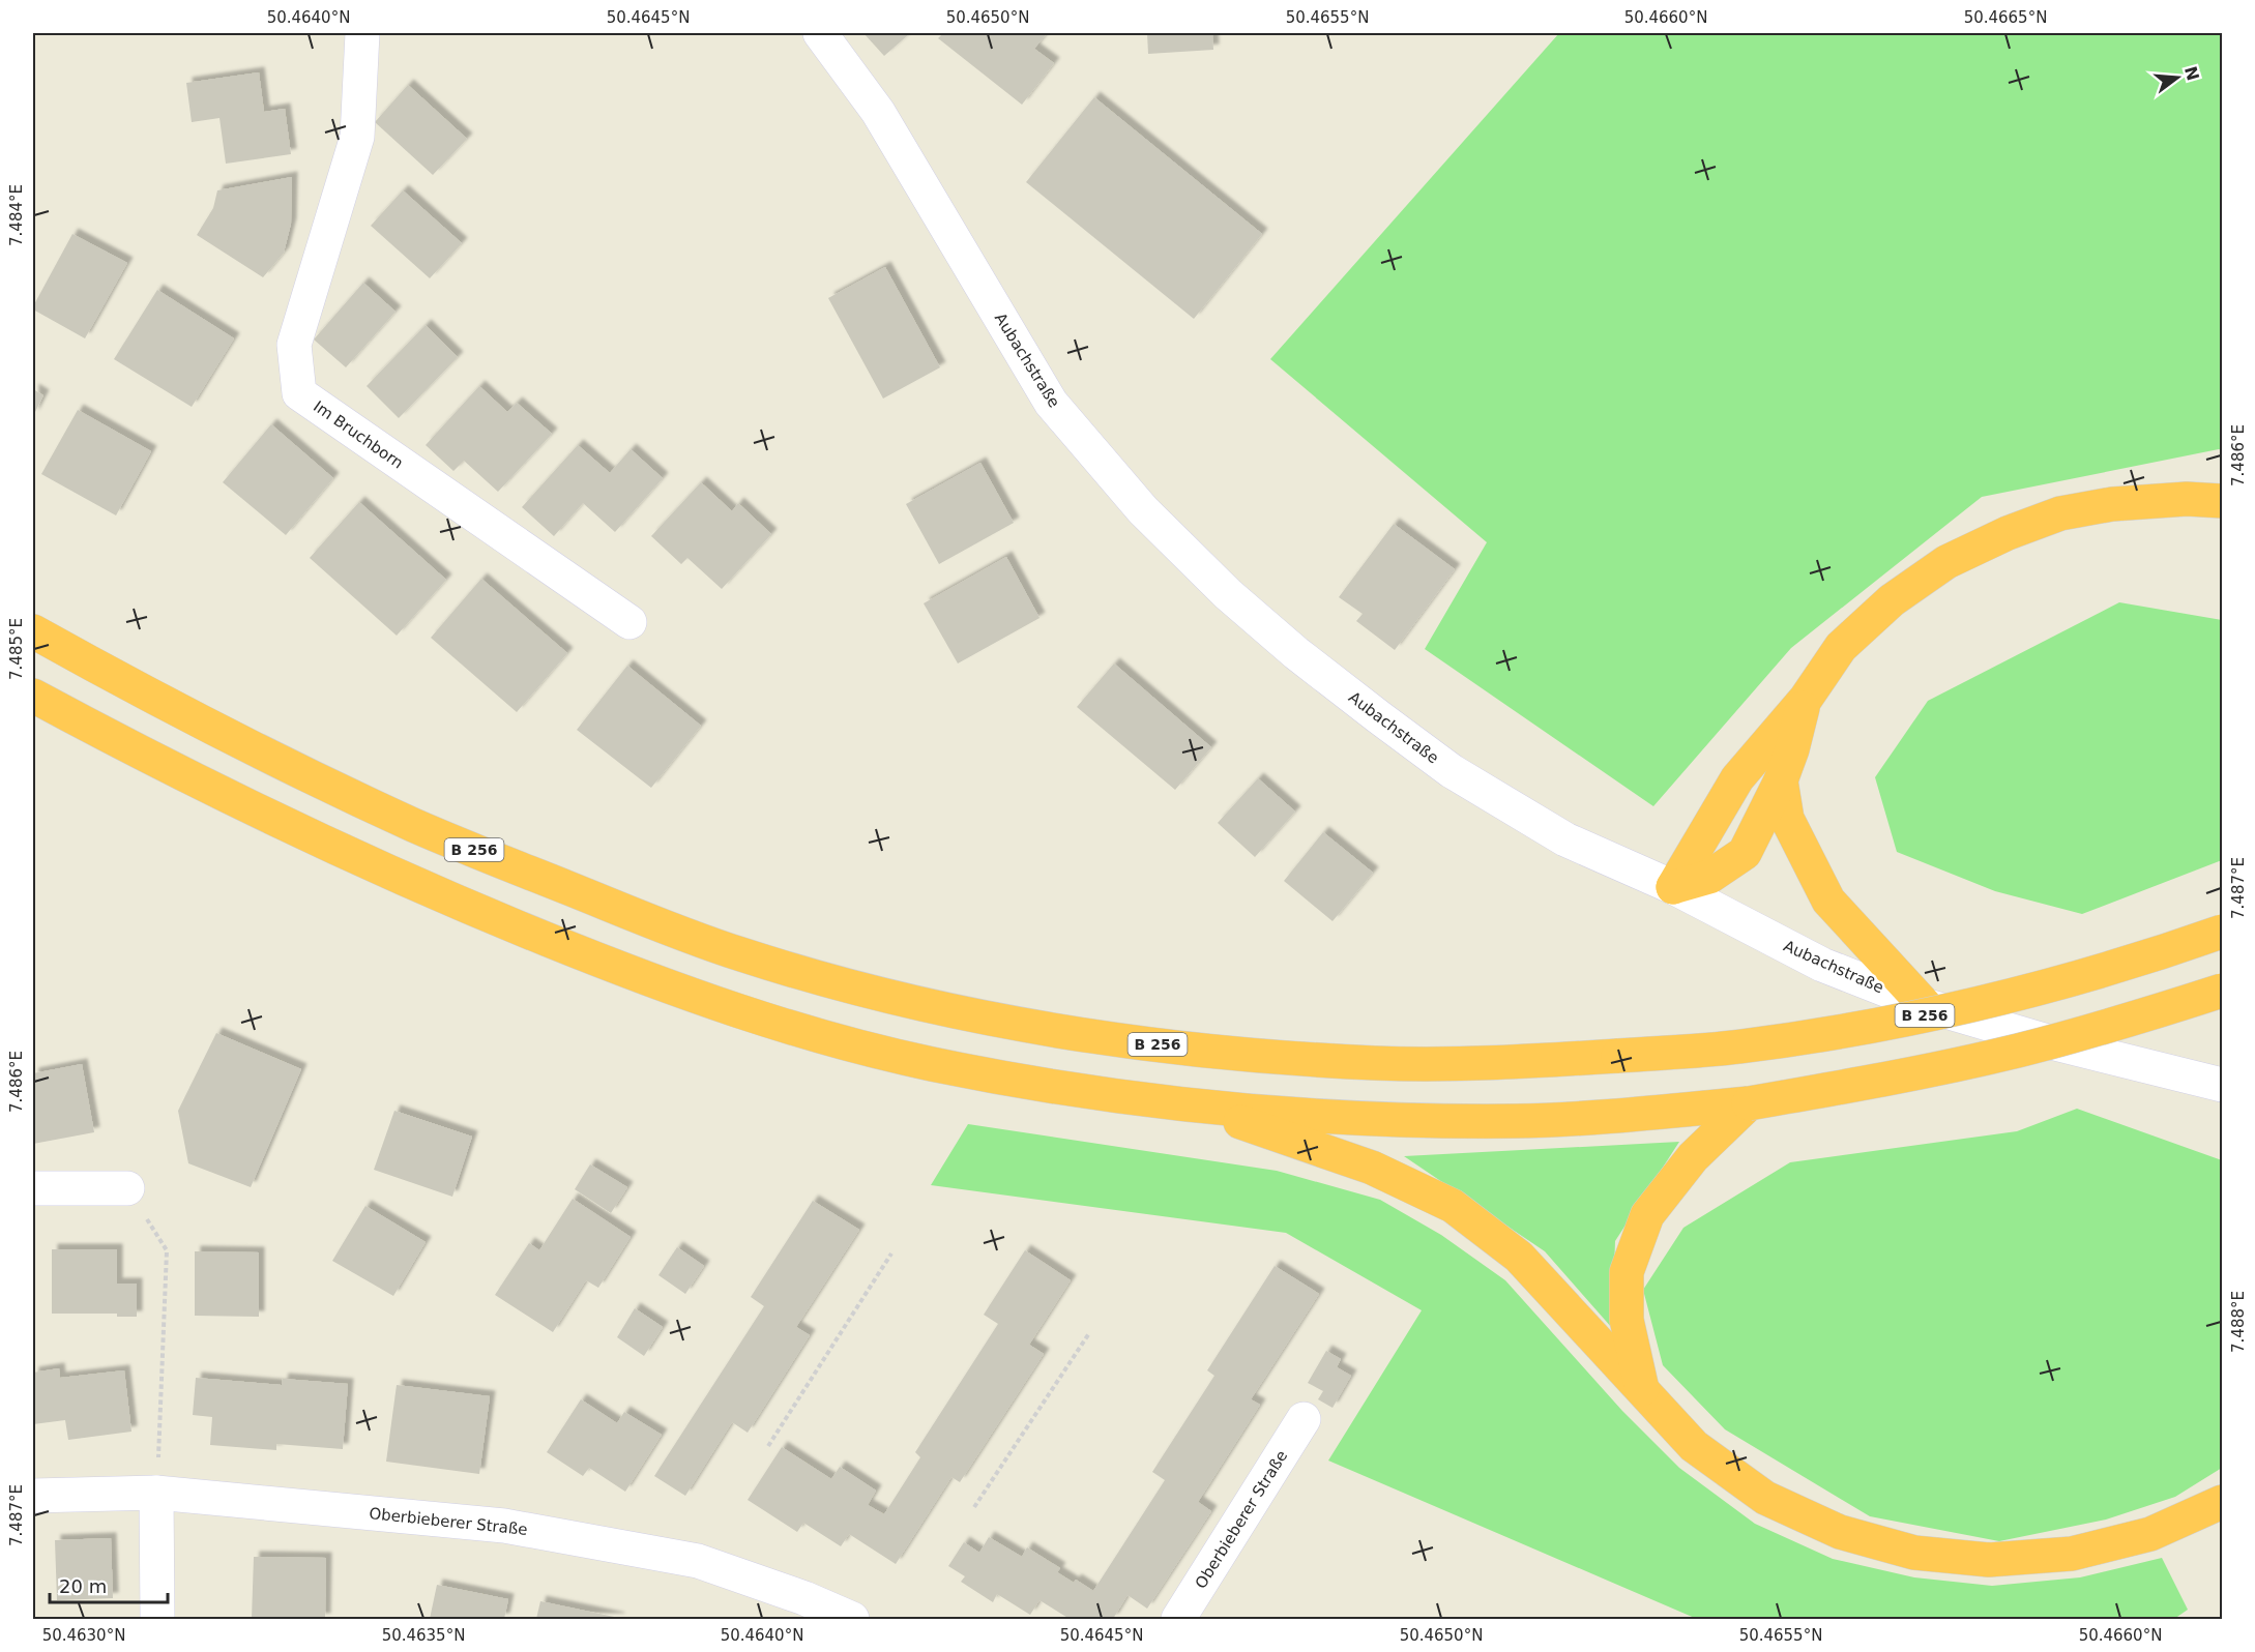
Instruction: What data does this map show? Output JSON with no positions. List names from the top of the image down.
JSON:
{
  "streets": {
    "highway": ["B 256"],
    "street": ["Aubachstraße", "Im Bruchborn", "Oberbieberer Straße"]
  },
  "scale_bar": "20 m",
  "north": "right",
  "coordinates": [
    "50.4640°N",
    "50.4645°N",
    "50.4650°N",
    "50.4655°N",
    "50.4660°N",
    "50.4665°N",
    "7.484°E",
    "7.486°E",
    "7.485°E",
    "7.487°E",
    "7.488°E",
    "50.4630°N",
    "50.4635°N"
  ]
}
